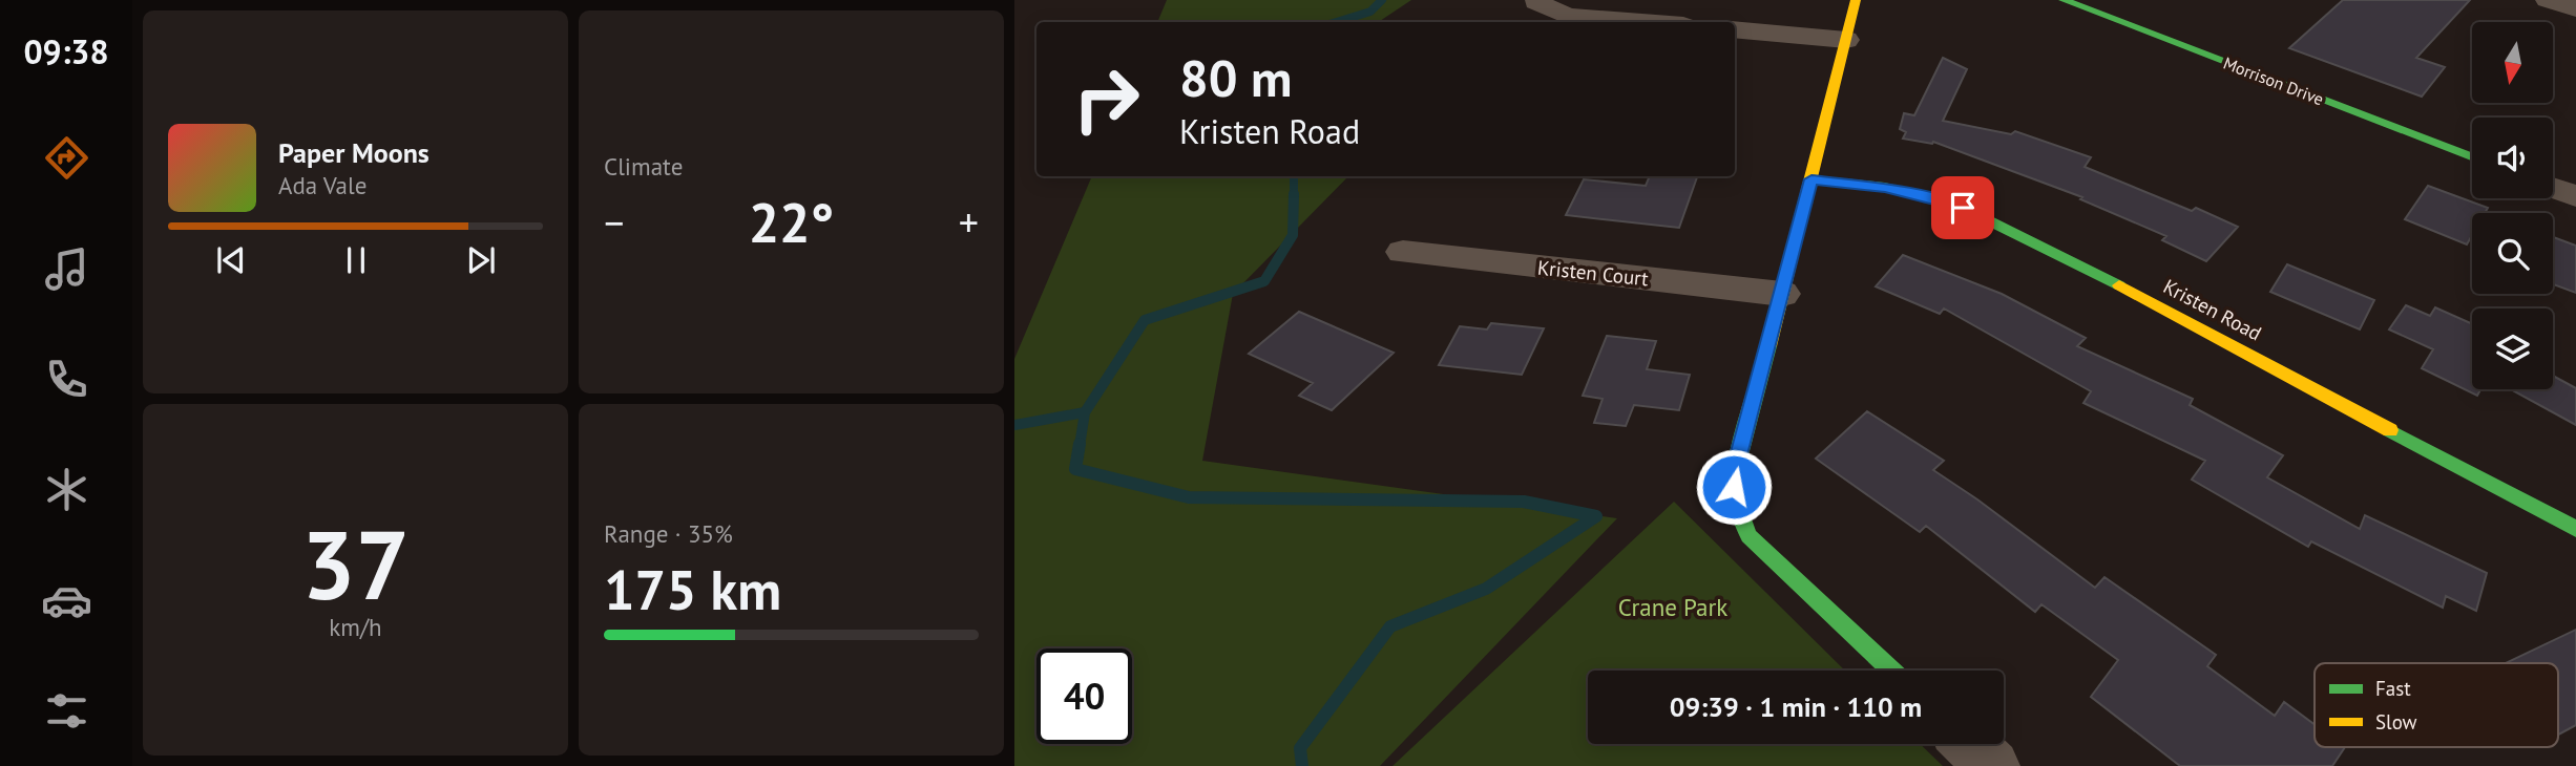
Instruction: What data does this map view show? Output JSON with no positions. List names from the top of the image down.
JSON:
{
  "streets": {
    "street": ["Morrison Drive", "Kristen Court", "Kristen Road"]
  },
  "parks": ["Crane Park"],
  "legend": ["Fast", "Slow"],
  "north": "bottom",
  "page": {
    "tabs": "09:38",
    "tile": [
      "Climate",
      ["37", "km/h"],
      ["Range · 35%", "175 km"]
    ],
    "turn": ["80 m", "Kristen Road"],
    "song": ["Paper Moons", "Ada Vale"],
    "heat": ["−", "22°", "+"],
    "limit": "40",
    "trip": "09:39 · 1 min · 110 m"
  }
}
